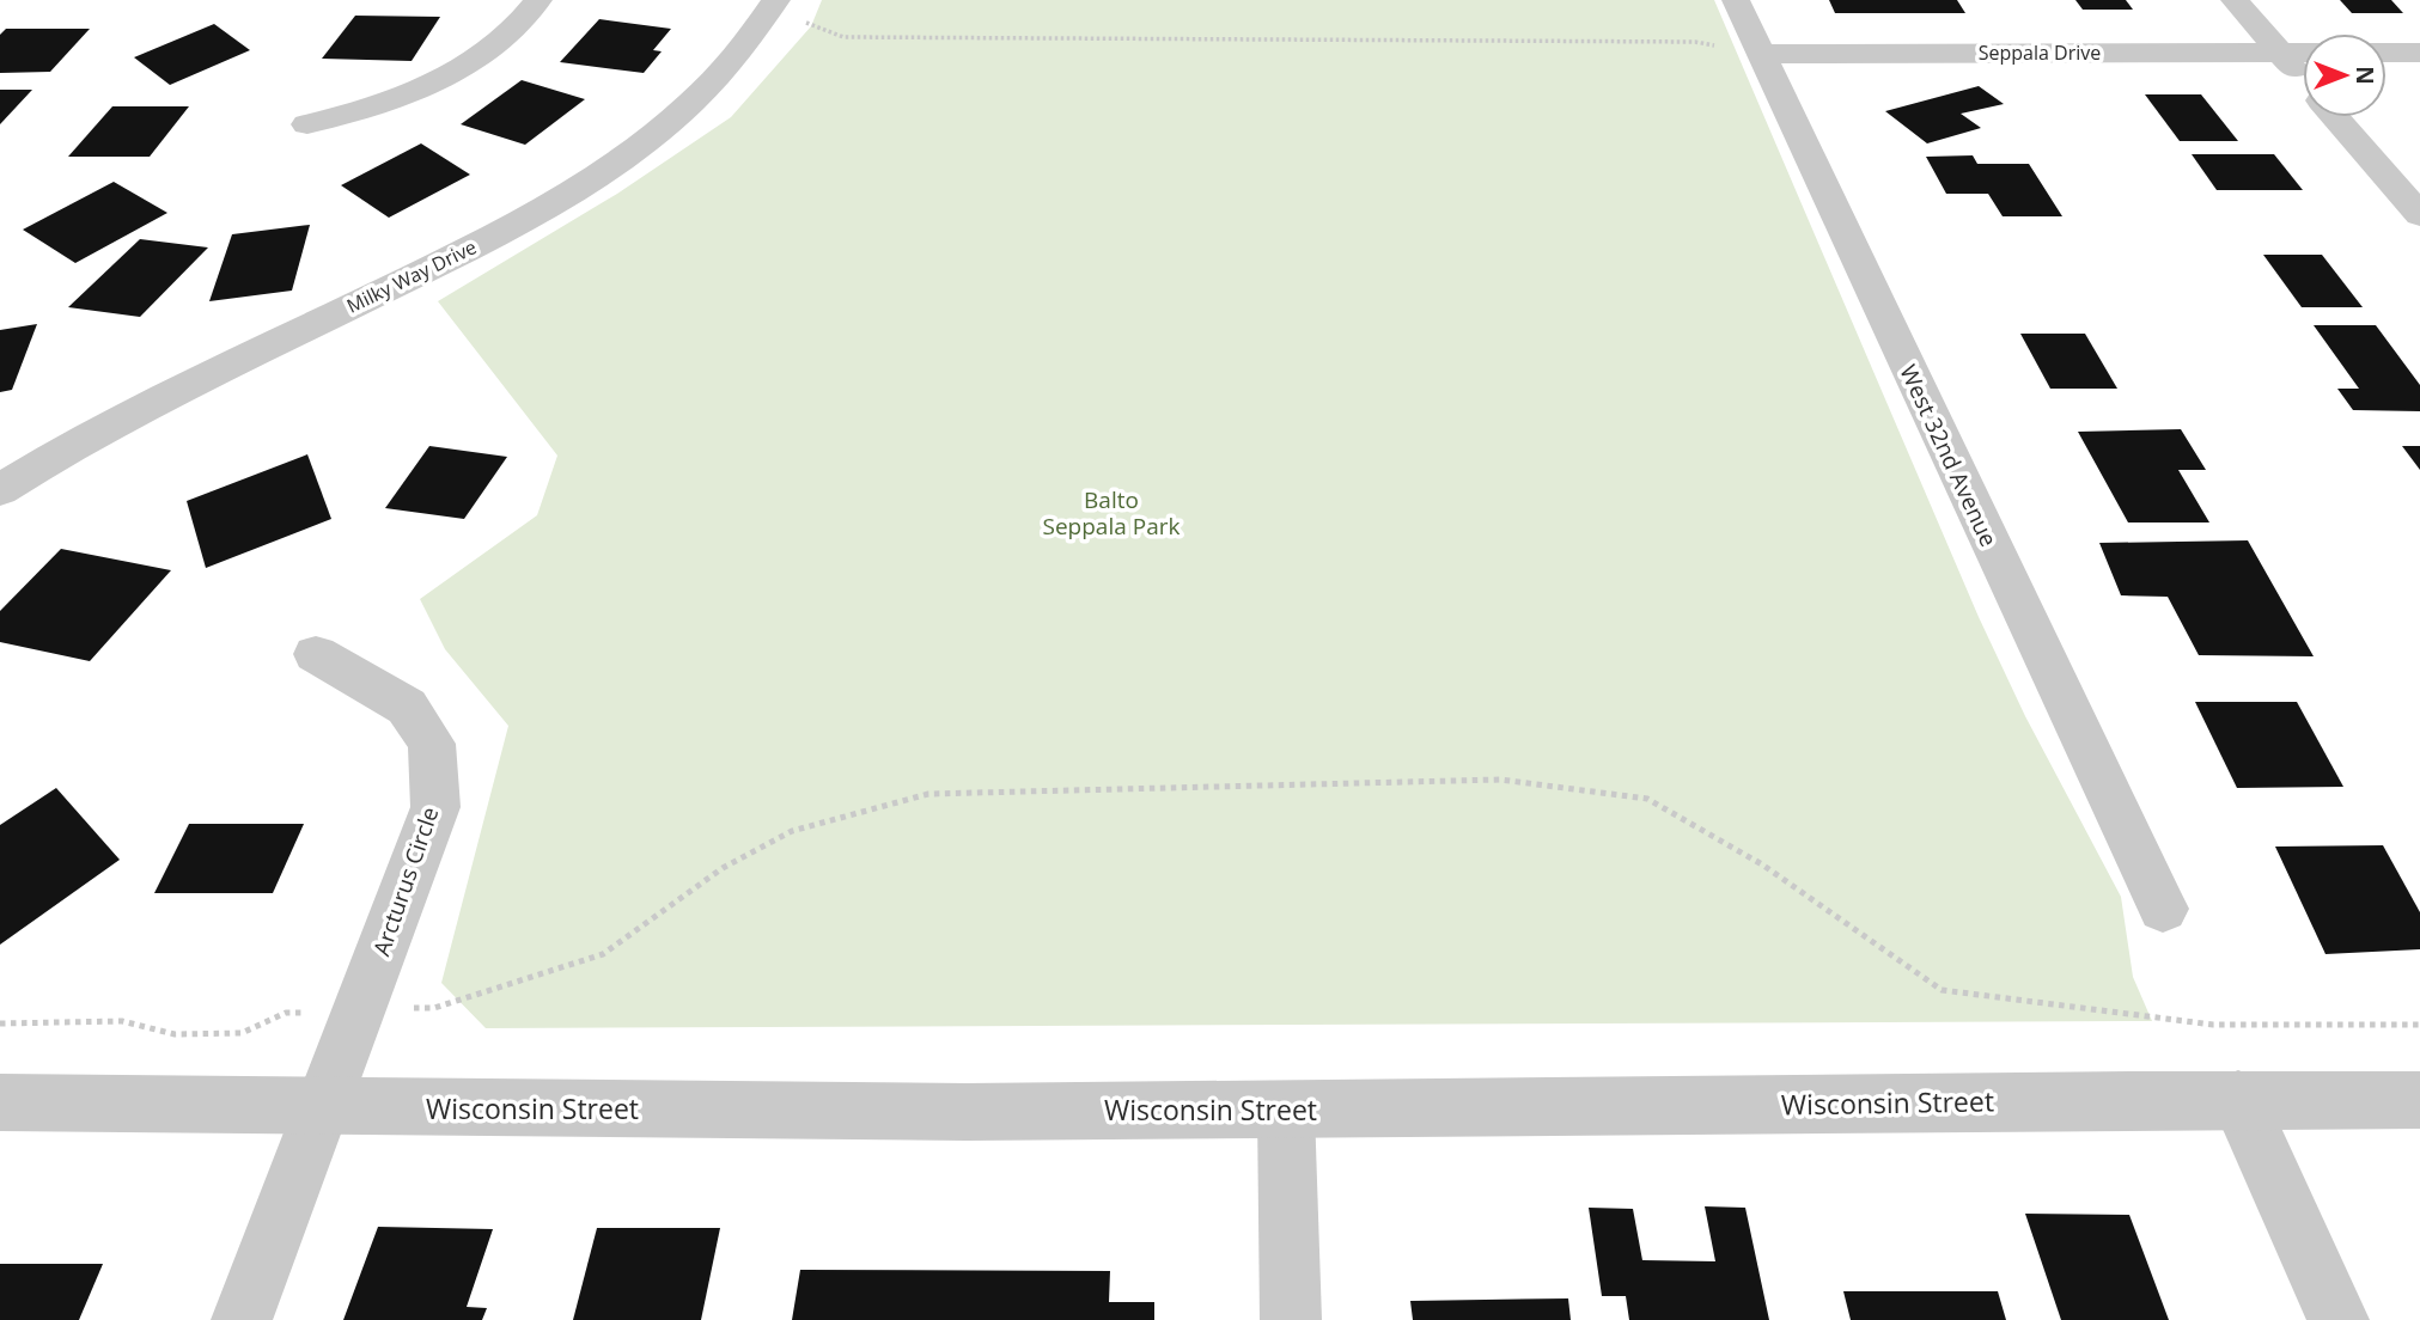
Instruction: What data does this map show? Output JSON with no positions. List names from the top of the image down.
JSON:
{
  "streets": {
    "street": [
      "Seppala Drive",
      "Milky Way Drive",
      "West 32nd Avenue",
      "Arcturus Circle",
      "Wisconsin Street"
    ]
  },
  "crossings": [
    ["Seppala Drive", "West 32nd Avenue"],
    ["Arcturus Circle", "Wisconsin Street"]
  ],
  "parks": ["Balto Seppala Park"],
  "north": "right"
}
